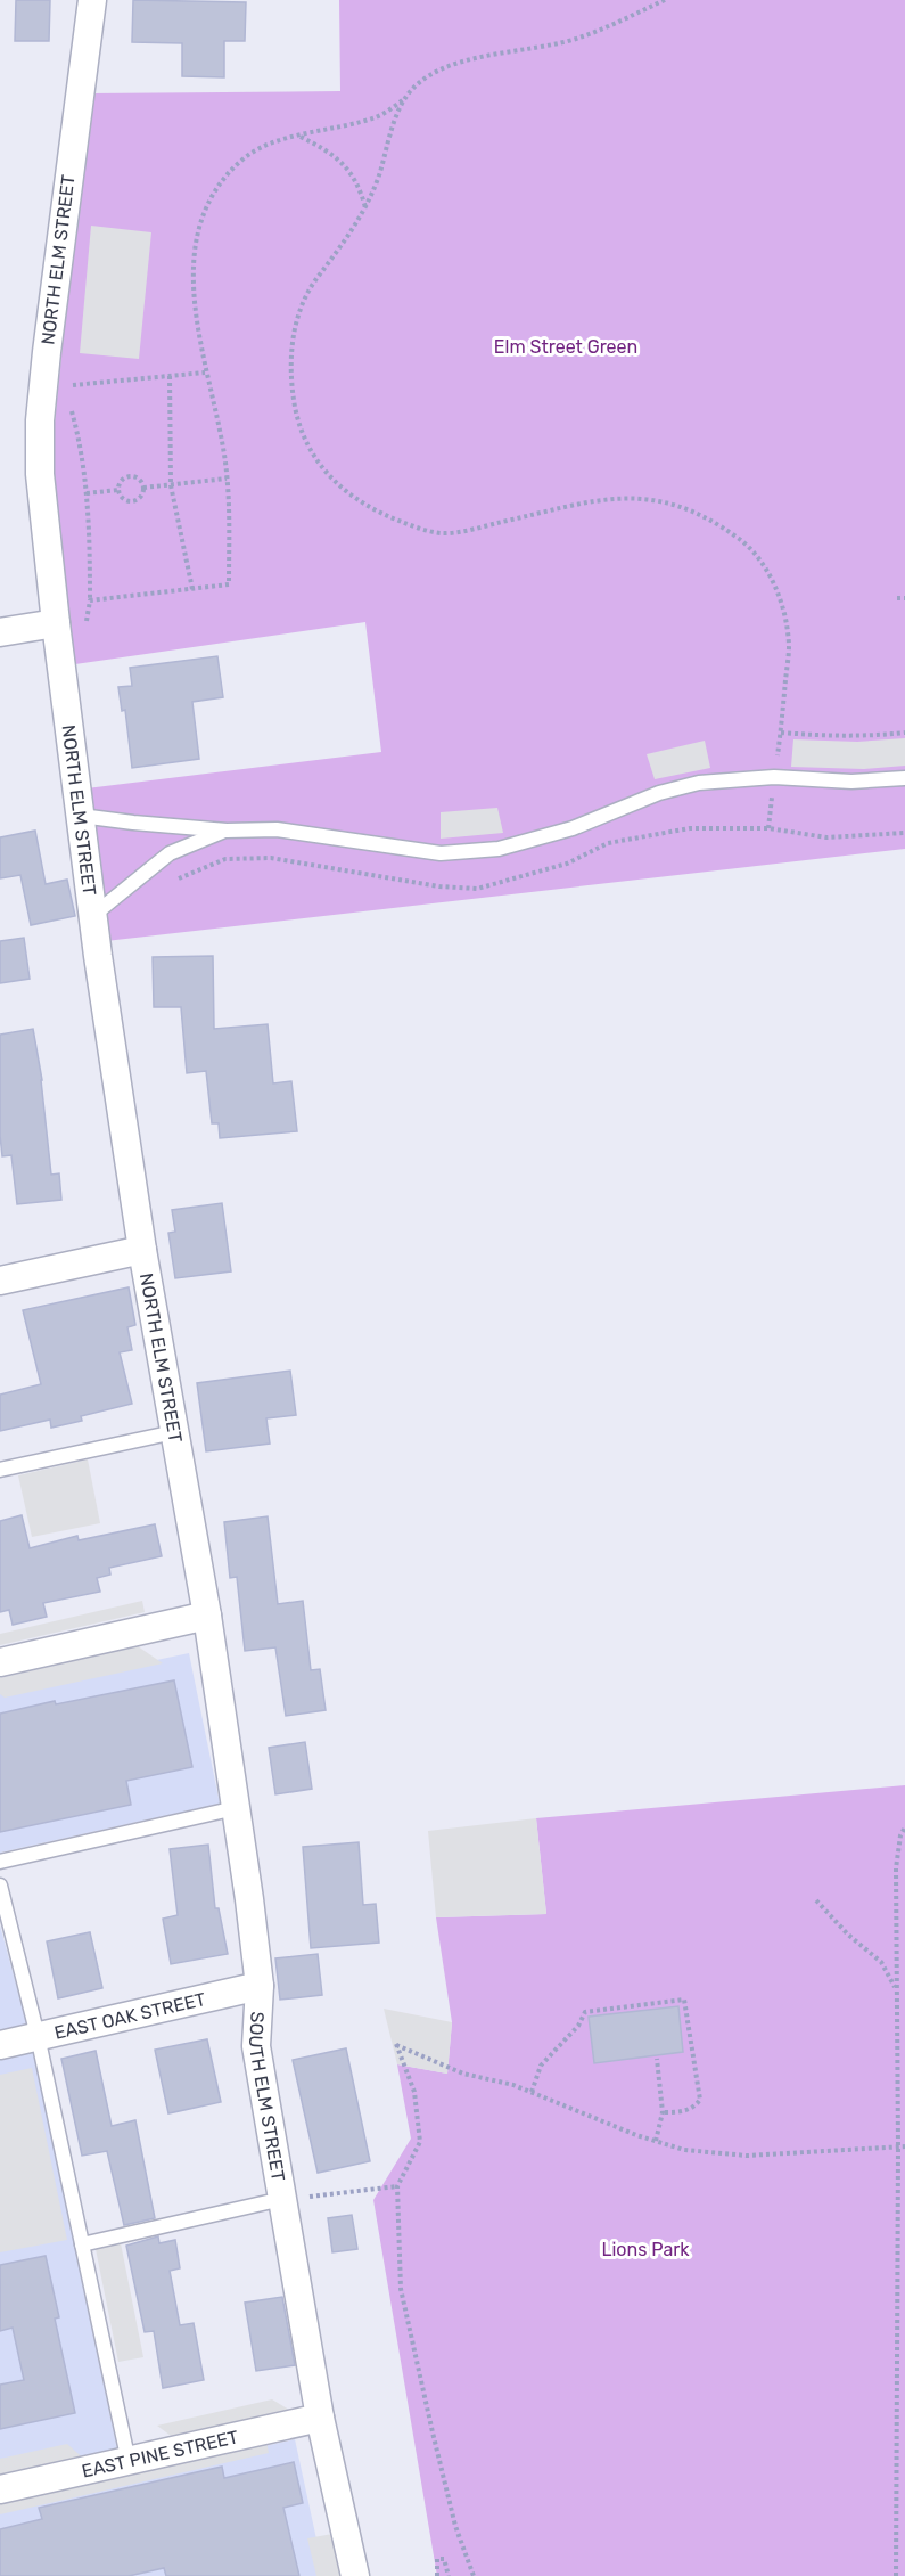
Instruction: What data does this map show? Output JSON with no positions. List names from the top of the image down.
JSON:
{
  "streets": {
    "street": [
      "NORTH ELM STREET",
      "EAST OAK STREET",
      "SOUTH ELM STREET",
      "EAST PINE STREET"
    ]
  },
  "crossings": [
    ["NORTH ELM STREET", "SOUTH ELM STREET"],
    ["EAST OAK STREET", "SOUTH ELM STREET"],
    ["SOUTH ELM STREET", "EAST PINE STREET"]
  ],
  "parks": ["Elm Street Green", "Lions Park"]
}
